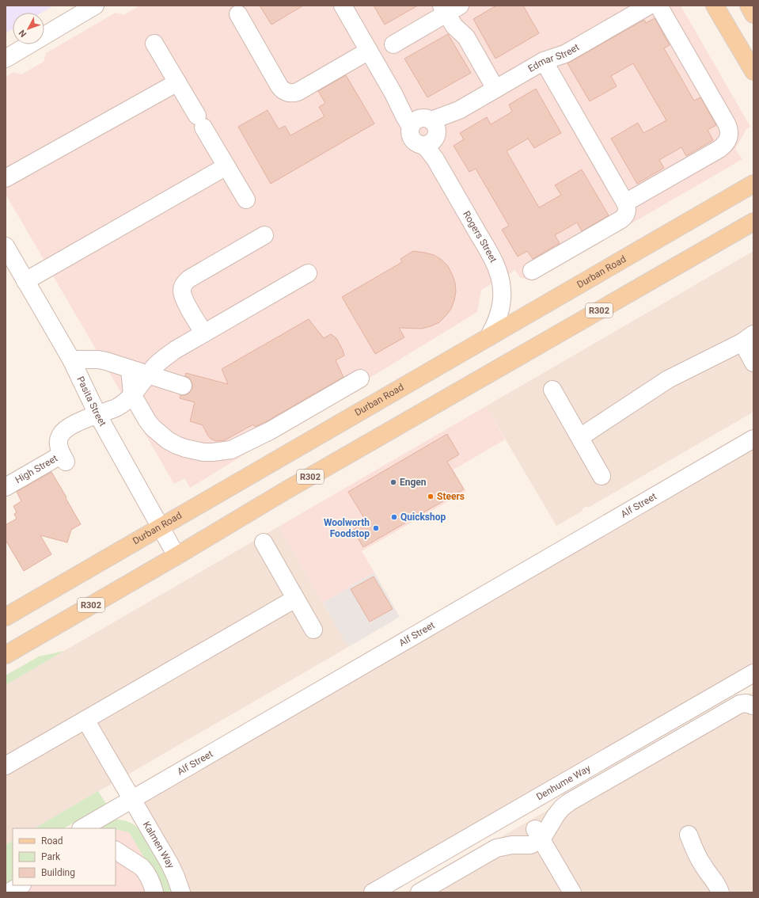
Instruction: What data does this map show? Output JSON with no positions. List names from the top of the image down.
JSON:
{
  "streets": {
    "main road": ["Durban Road", "R302"],
    "street": [
      "Edmar Street",
      "Rogers Street",
      "Pasita Street",
      "High Street",
      "Alf Street",
      "Denhume Way",
      "Kalmen Way"
    ]
  },
  "crossings": [
    ["Edmar Street", "Rogers Street"],
    ["Rogers Street", "Durban Road"],
    ["Durban Road", "Pasita Street"],
    ["R302", "Pasita Street"],
    ["Pasita Street", "High Street"],
    ["Alf Street", "Kalmen Way"]
  ],
  "places": [
    "Engen",
    "Steers",
    "Quickshop",
    "Woolworth Foodstop"
  ],
  "legend": ["Road", "Park", "Building"],
  "north": "bottom left"
}
